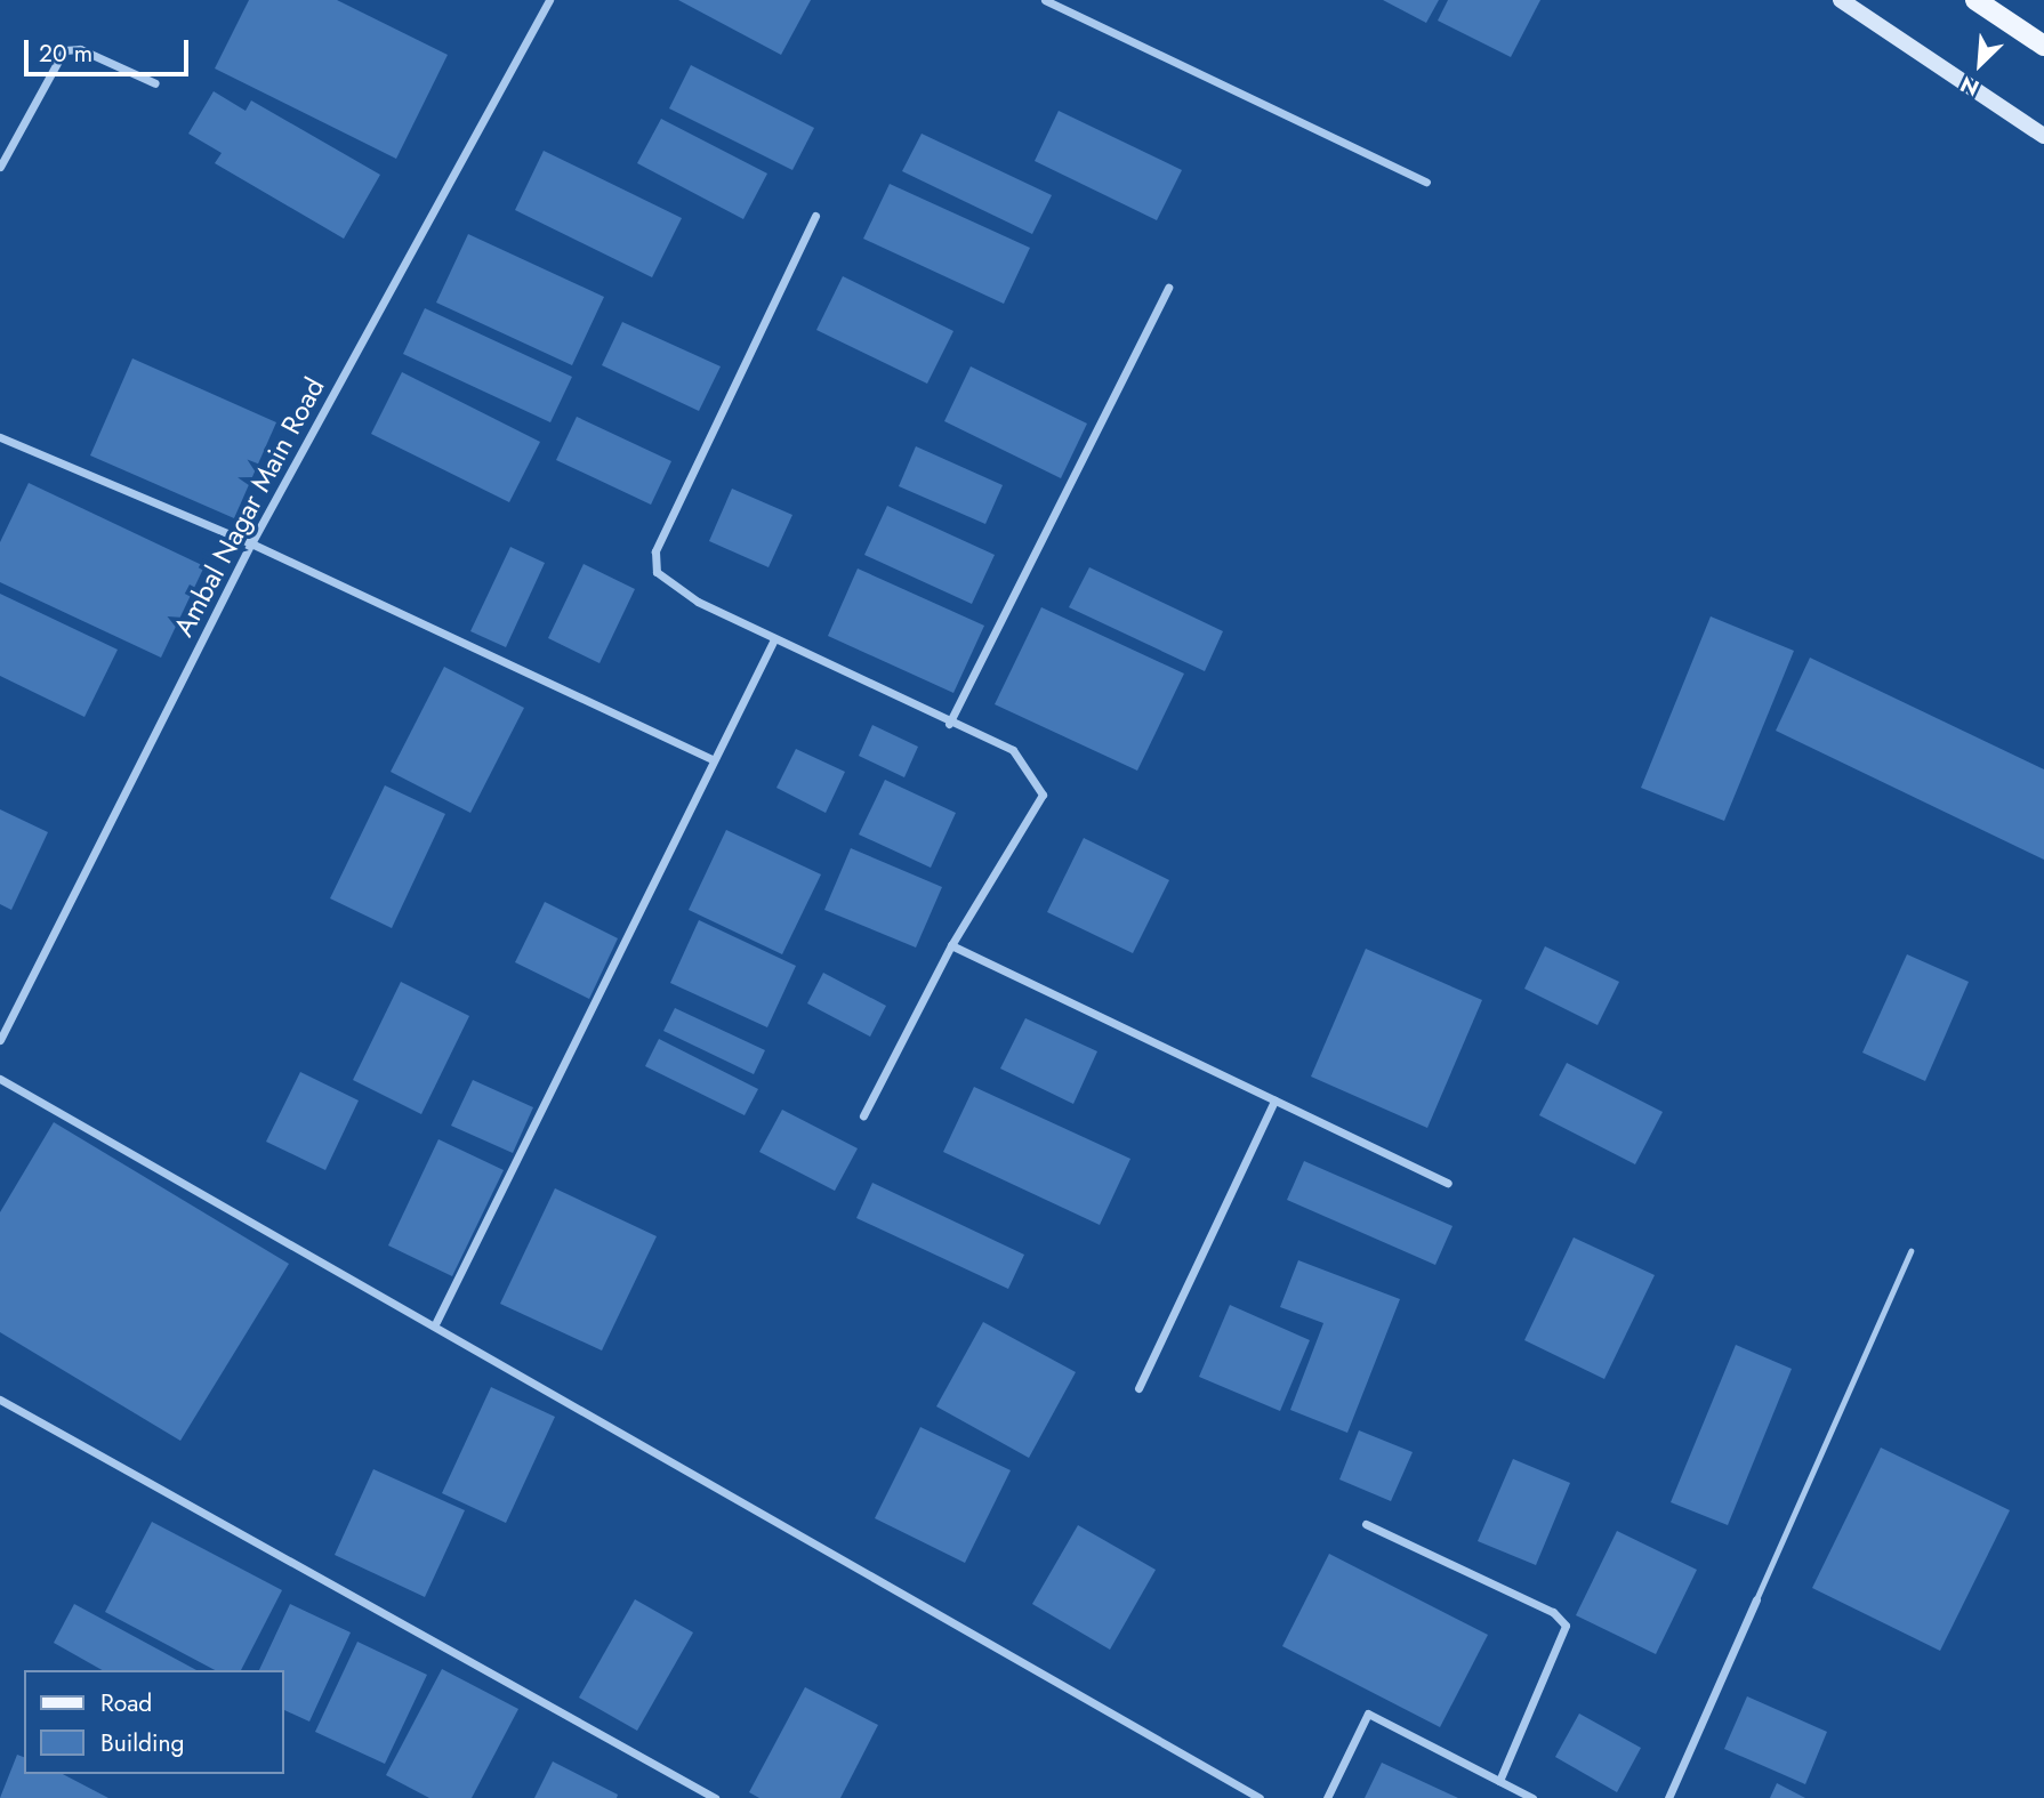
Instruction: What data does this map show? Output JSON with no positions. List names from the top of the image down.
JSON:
{
  "streets": {
    "street": ["Ambal Nagar Main Road"]
  },
  "legend": ["Road", "Building"],
  "scale_bar": "20 m",
  "north": "bottom left"
}
